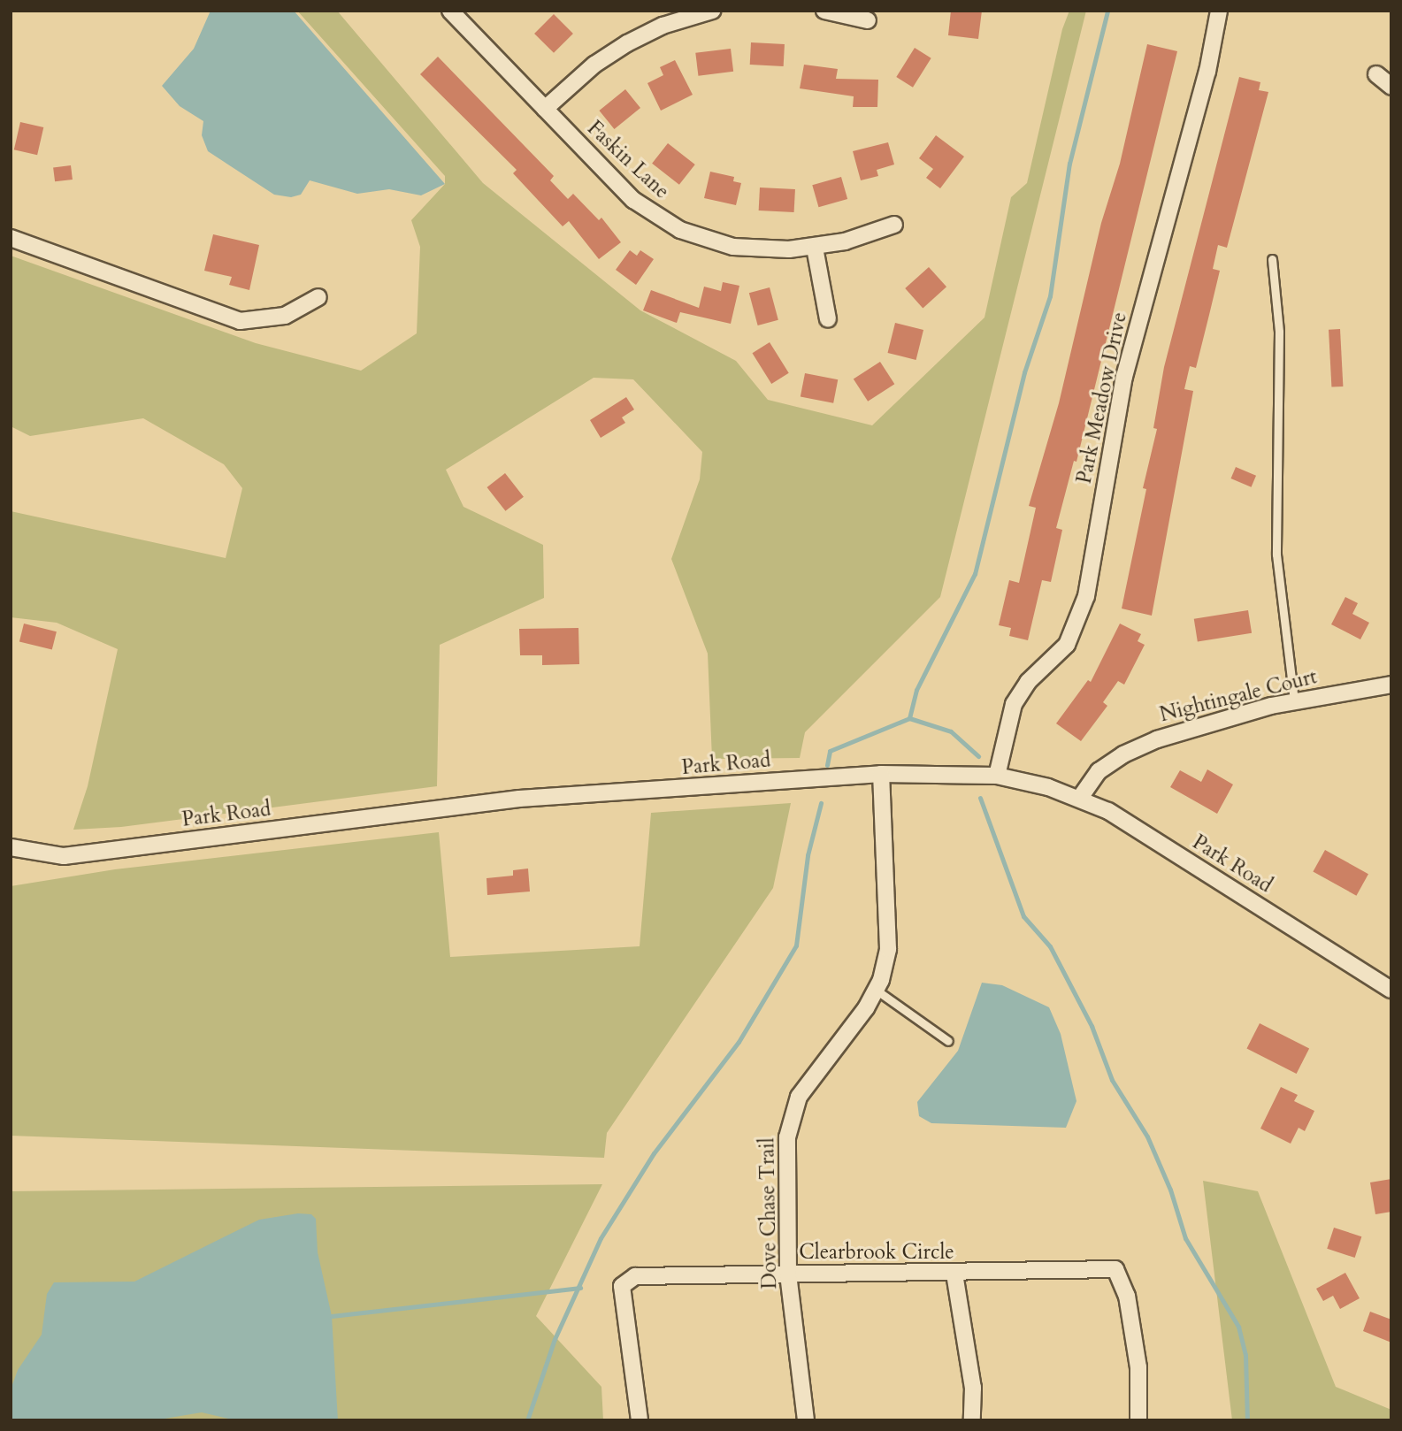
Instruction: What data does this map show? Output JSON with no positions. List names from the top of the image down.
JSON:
{
  "streets": {
    "street": [
      "Faskin Lane",
      "Park Meadow Drive",
      "Nightingale Court",
      "Park Road",
      "Dove Chase Trail",
      "Clearbrook Circle"
    ]
  },
  "crossings": [
    ["Park Meadow Drive", "Park Road"],
    ["Nightingale Court", "Park Road"],
    ["Park Road", "Dove Chase Trail"],
    ["Dove Chase Trail", "Clearbrook Circle"]
  ]
}
